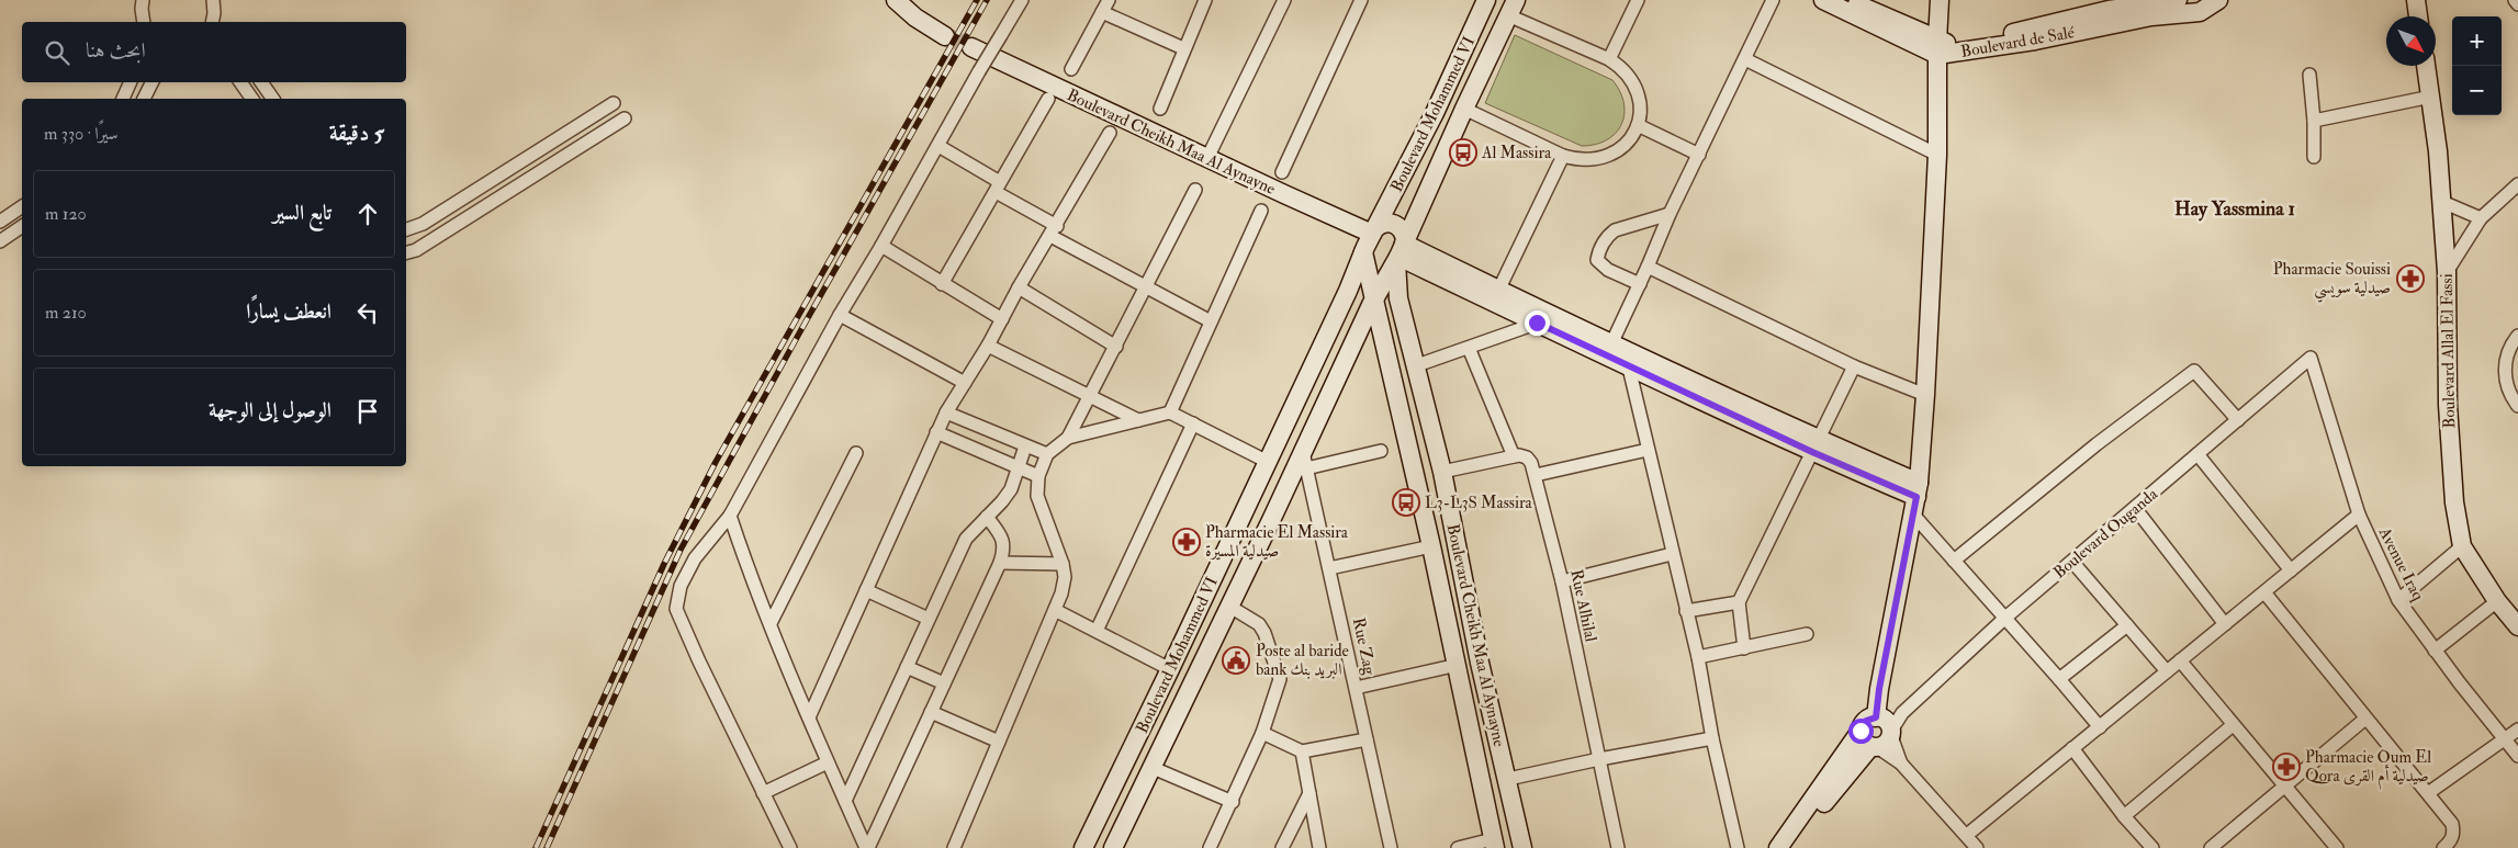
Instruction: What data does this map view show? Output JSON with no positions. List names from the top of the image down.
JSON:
{
  "streets": {
    "street": [
      "Boulevard de Salé",
      "Boulevard Mohammed VI",
      "Boulevard Cheikh Maa Al Aynayne",
      "Boulevard Allal El Fassi",
      "Boulevard Ouganda",
      "Avenue Iraq",
      "Rue Alhilal",
      "Rue Zag"
    ]
  },
  "crossings": [
    ["Boulevard Mohammed VI", "Boulevard Cheikh Maa Al Aynayne"],
    ["Boulevard Mohammed VI", "Rue Zag"],
    ["Boulevard Ouganda", "Avenue Iraq"]
  ],
  "districts": ["Hay Yassmina 1"],
  "places": {
    "bus stop": ["Al Massira", "L3-L3S Massira"],
    "pharmacy": ["Pharmacie Souissi صيدلية سويسي", "Pharmacie El Massira صيدلية المسيرة", "Pharmacie Oum El Qora صيدلية أم القرى"],
    "public building": ["Poste al baride bank البريد بنك"]
  },
  "north": "bottom right",
  "page": {
    "map_buttons": ["+", "−"],
    "search": "ابحث هنا",
    "heading": ["5 دقيقة", "سيرًا · 330 m"],
    "list": [
      ["تابع السير", "120 m"],
      ["انعطف يسارًا", "210 m"],
      "الوصول إلى الوجهة"
    ]
  }
}
